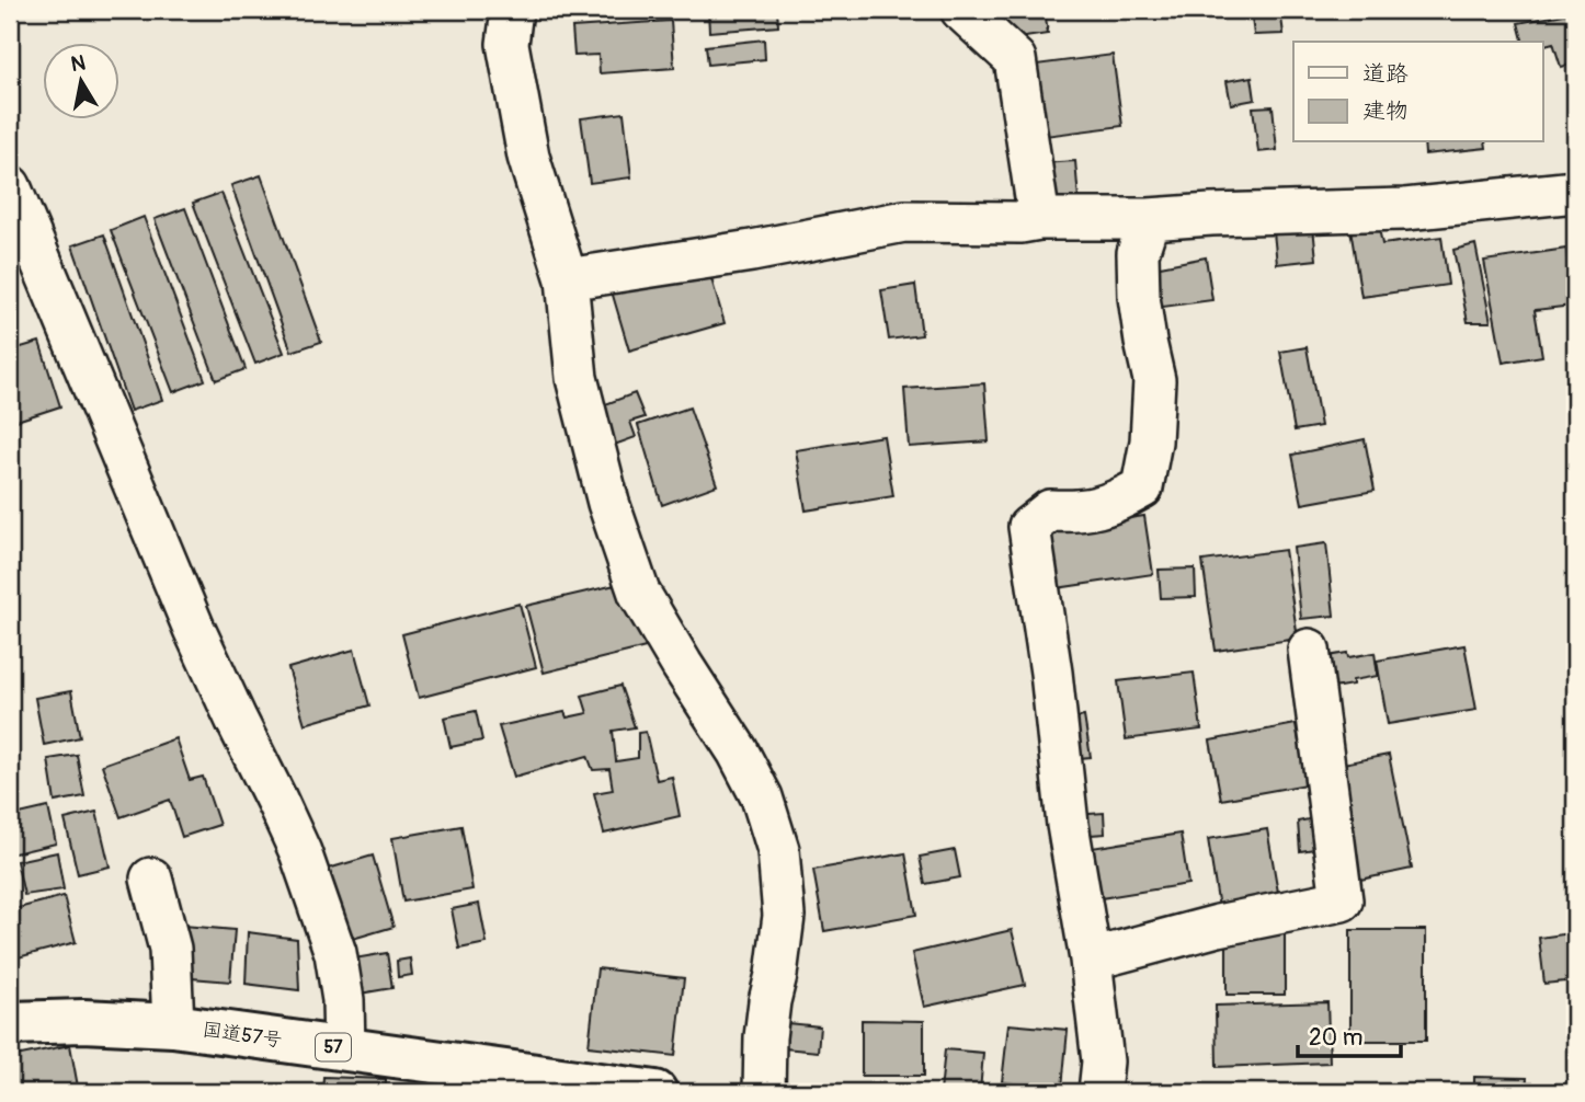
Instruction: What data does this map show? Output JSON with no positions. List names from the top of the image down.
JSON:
{
  "streets": {
    "highway": ["国道57号", "57"]
  },
  "legend": ["道路", "建物"],
  "scale_bar": "20 m",
  "north": "top"
}
